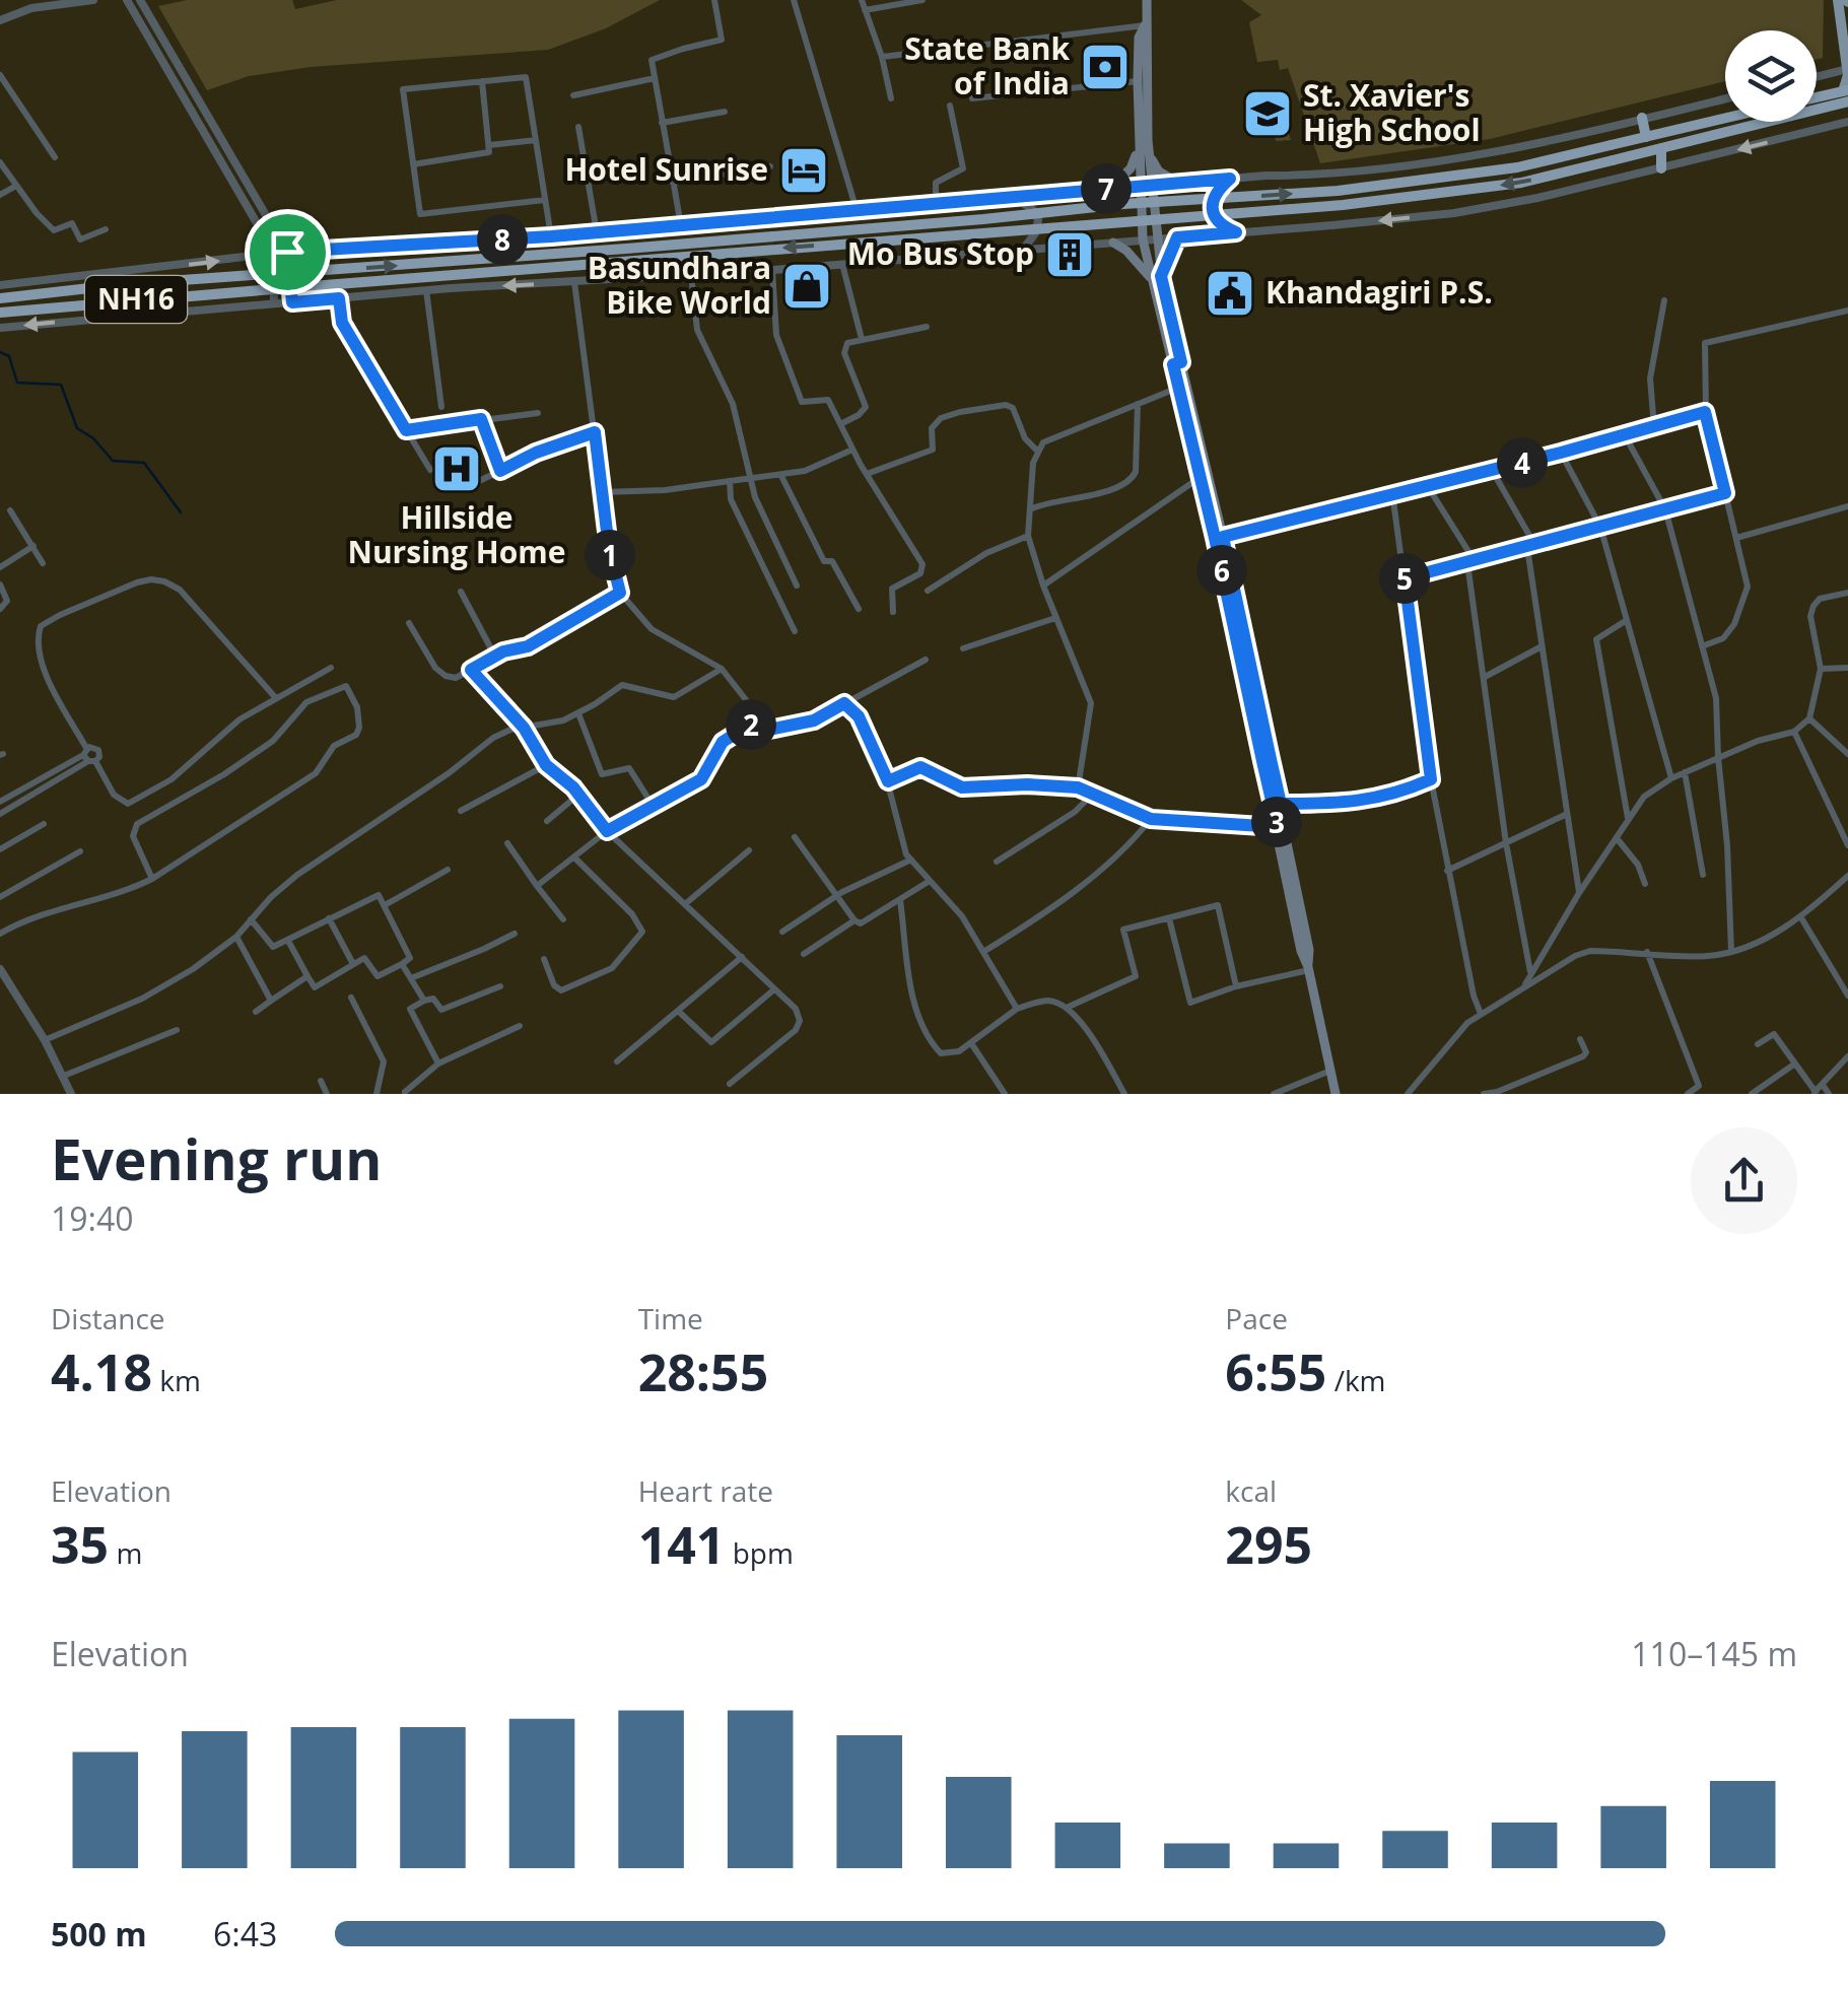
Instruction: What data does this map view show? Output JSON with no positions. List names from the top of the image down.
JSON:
{
  "streets": {
    "highway": ["NH16"]
  },
  "places": {
    "bank": ["State Bank of India"],
    "school or university": ["St. Xavier's High School"],
    "hotel": ["Hotel Sunrise"],
    "building": ["Mo Bus Stop"],
    "shop": ["Basundhara Bike World"],
    "public building": ["Khandagiri P.S."],
    "hospital": ["Hillside Nursing Home"]
  },
  "page": {
    "pins": [
      "7",
      "8",
      "4",
      "1",
      "6",
      "5",
      "2",
      "3"
    ],
    "heading": ["Evening run", "19:40"],
    "stats": [
      ["Distance", "4.18 km"],
      ["Time", "28:55"],
      ["Pace", "6:55 /km"],
      ["Elevation", "35 m"],
      ["Heart rate", "141 bpm"],
      ["kcal", "295"]
    ],
    "chart": ["Elevation", "110–145 m"],
    "list": [
      {
        "name": "500 m",
        "note": "6:43"
      }
    ]
  }
}
